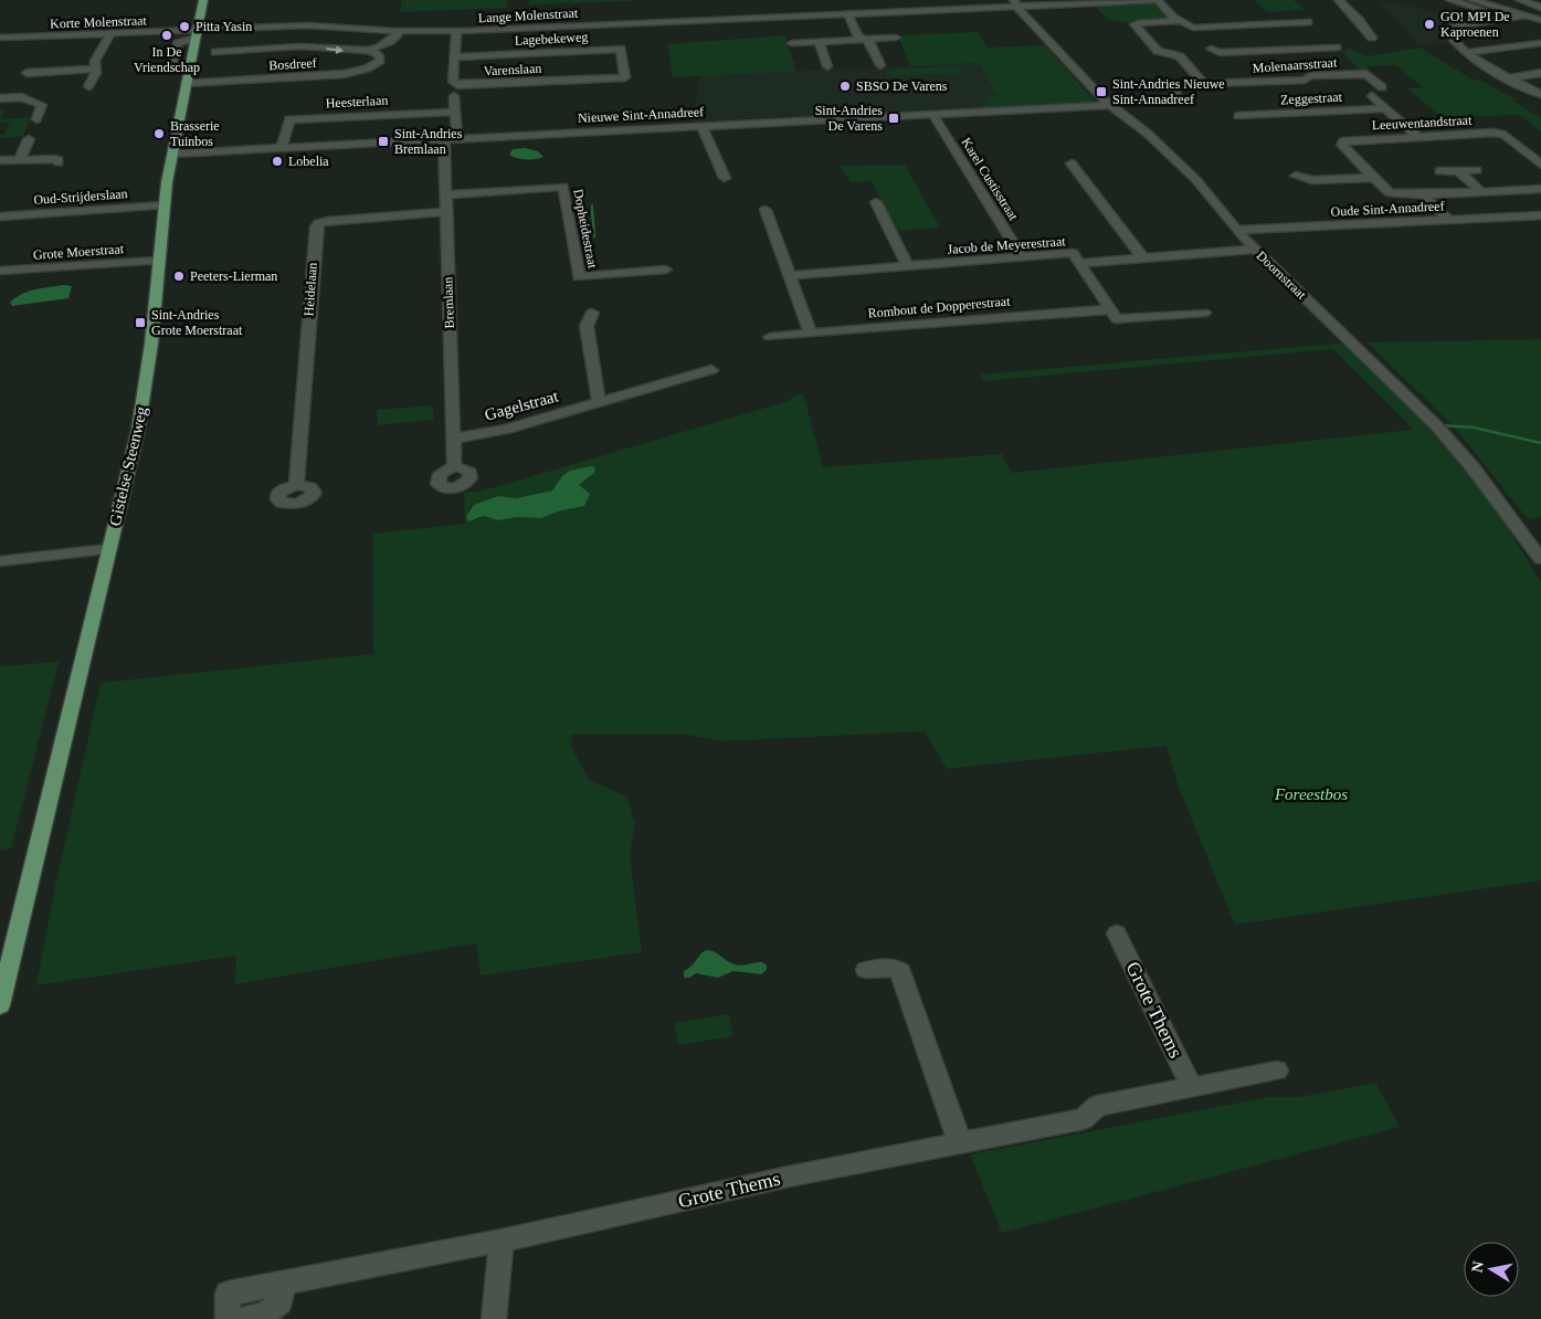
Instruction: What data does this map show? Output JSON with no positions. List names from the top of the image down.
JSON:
{
  "streets": {
    "main road": ["Gistelse Steenweg"],
    "street": [
      "Lange Molenstraat",
      "Korte Molenstraat",
      "Lagebekeweg",
      "Bosdreef",
      "Molenaarsstraat",
      "Varenslaan",
      "Zeggestraat",
      "Heesterlaan",
      "Nieuwe Sint-Annadreef",
      "Leeuwentandstraat",
      "Karel Custisstraat",
      "Oud-Strijderslaan",
      "Oude Sint-Annadreef",
      "Dopheidestraat",
      "Jacob de Meyerestraat",
      "Grote Moerstraat",
      "Doornstraat",
      "Heidelaan",
      "Bremlaan",
      "Rombout de Dopperestraat",
      "Gagelstraat",
      "Grote Thems"
    ]
  },
  "crossings": [
    ["Lange Molenstraat", "Korte Molenstraat"],
    ["Lange Molenstraat", "Bosdreef"],
    ["Lange Molenstraat", "Varenslaan"],
    ["Lange Molenstraat", "Doornstraat"],
    ["Lange Molenstraat", "Gistelse Steenweg"],
    ["Korte Molenstraat", "Gistelse Steenweg"],
    ["Lagebekeweg", "Varenslaan"],
    ["Bosdreef", "Gistelse Steenweg"],
    ["Heesterlaan", "Nieuwe Sint-Annadreef"],
    ["Nieuwe Sint-Annadreef", "Karel Custisstraat"],
    ["Nieuwe Sint-Annadreef", "Doornstraat"],
    ["Nieuwe Sint-Annadreef", "Bremlaan"],
    ["Nieuwe Sint-Annadreef", "Gistelse Steenweg"],
    ["Karel Custisstraat", "Jacob de Meyerestraat"],
    ["Oud-Strijderslaan", "Gistelse Steenweg"],
    ["Oude Sint-Annadreef", "Doornstraat"],
    ["Dopheidestraat", "Bremlaan"],
    ["Jacob de Meyerestraat", "Doornstraat"],
    ["Grote Moerstraat", "Gistelse Steenweg"],
    ["Heidelaan", "Bremlaan"],
    ["Bremlaan", "Gagelstraat"]
  ],
  "parks": ["Foreestbos"],
  "places": {
    "other": [
      "GO! MPI De Kaproenen",
      "Pitta Yasin",
      "In De Vriendschap",
      "SBSO De Varens",
      "Brasserie Tuinbos",
      "Lobelia",
      "Peeters-Lierman"
    ],
    "transit": [
      "Sint-Andries Nieuwe Sint-Annadreef",
      "Sint-Andries De Varens",
      "Sint-Andries Bremlaan",
      "Sint-Andries Grote Moerstraat"
    ]
  },
  "north": "left"
}
